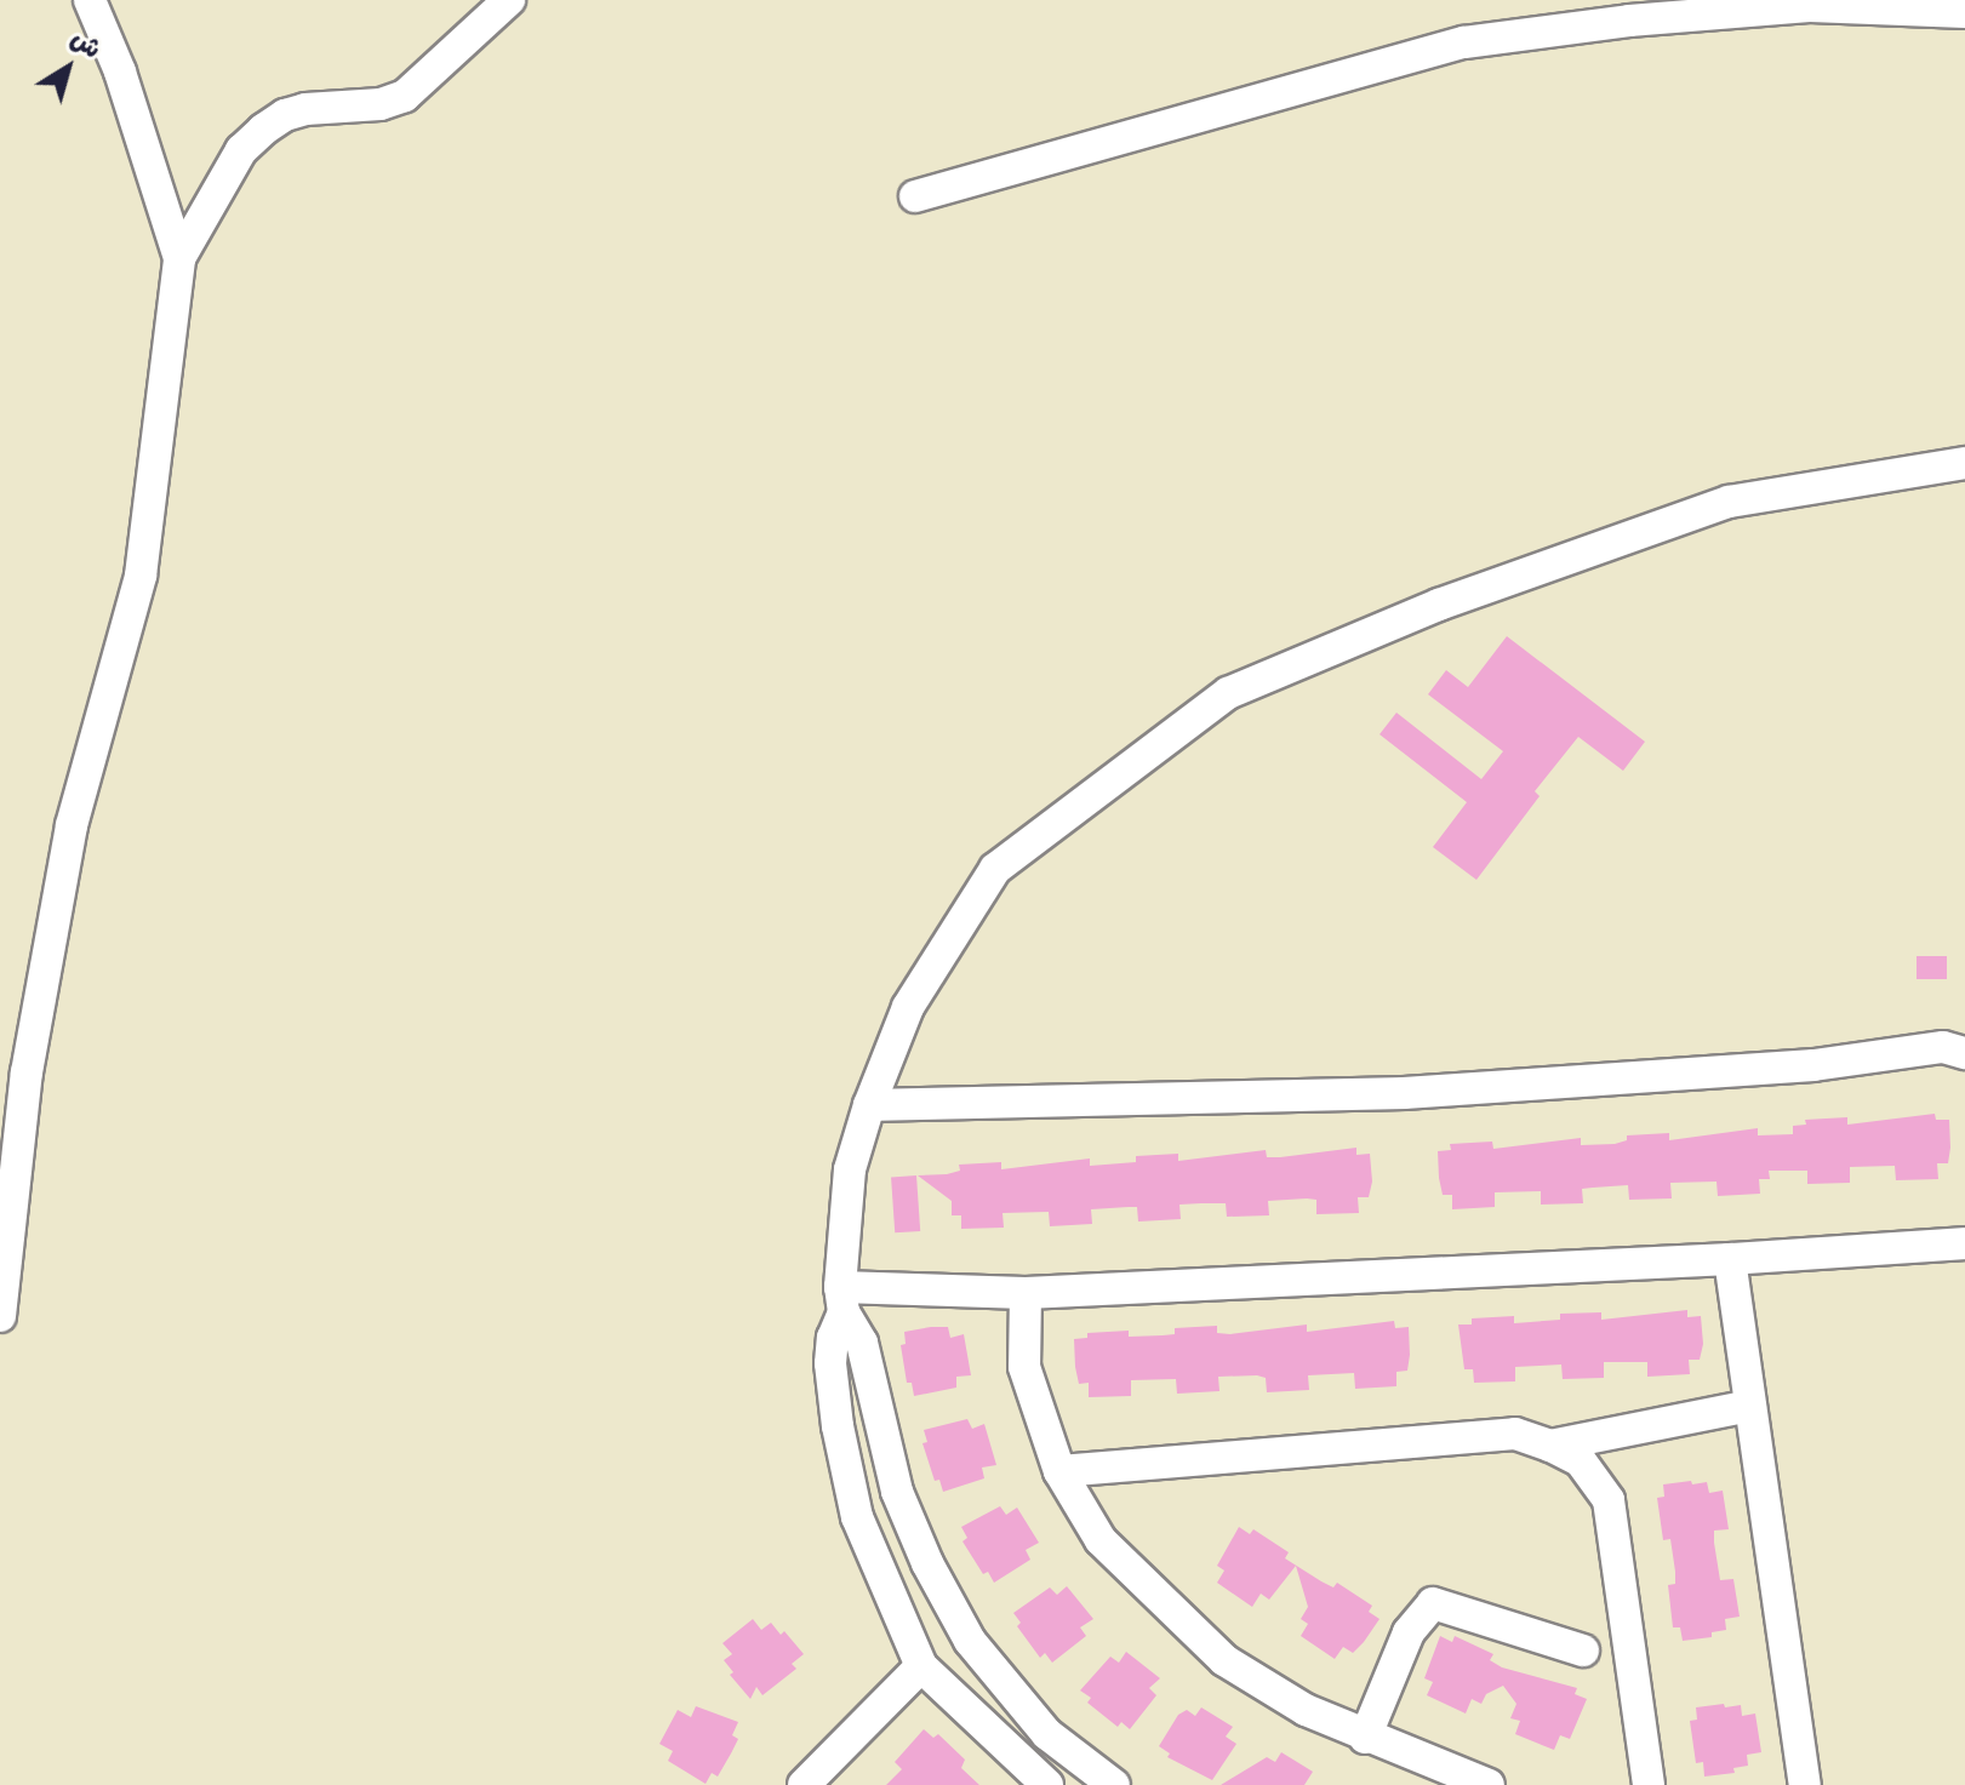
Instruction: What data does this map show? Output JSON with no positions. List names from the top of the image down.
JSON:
{
  "north": "top right"
}
